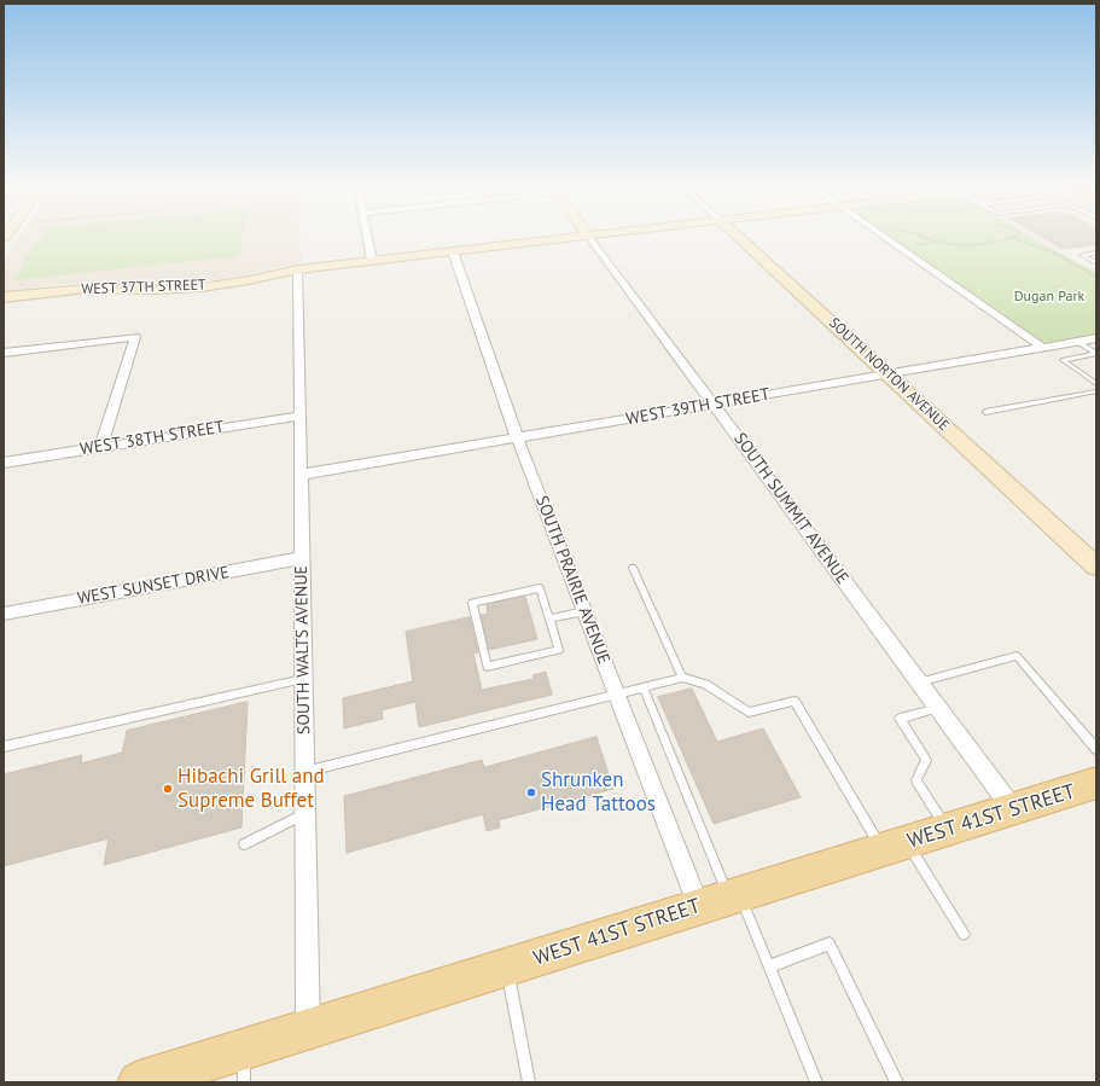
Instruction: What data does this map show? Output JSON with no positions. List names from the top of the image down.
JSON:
{
  "streets": {
    "main road": ["WEST 41ST STREET"],
    "street": [
      "WEST 37TH STREET",
      "SOUTH NORTON AVENUE",
      "WEST 39TH STREET",
      "WEST 38TH STREET",
      "SOUTH SUMMIT AVENUE",
      "SOUTH PRAIRIE AVENUE",
      "WEST SUNSET DRIVE",
      "SOUTH WALTS AVENUE"
    ]
  },
  "crossings": [
    ["WEST 37TH STREET", "SOUTH SUMMIT AVENUE"],
    ["WEST 37TH STREET", "SOUTH PRAIRIE AVENUE"],
    ["WEST 37TH STREET", "SOUTH WALTS AVENUE"],
    ["SOUTH NORTON AVENUE", "WEST 39TH STREET"],
    ["WEST 39TH STREET", "SOUTH SUMMIT AVENUE"],
    ["WEST 39TH STREET", "SOUTH PRAIRIE AVENUE"],
    ["WEST 39TH STREET", "SOUTH WALTS AVENUE"],
    ["WEST 38TH STREET", "SOUTH WALTS AVENUE"],
    ["SOUTH SUMMIT AVENUE", "WEST 41ST STREET"],
    ["SOUTH PRAIRIE AVENUE", "WEST 41ST STREET"],
    ["WEST SUNSET DRIVE", "SOUTH WALTS AVENUE"],
    ["SOUTH WALTS AVENUE", "WEST 41ST STREET"]
  ],
  "parks": ["Dugan Park"],
  "places": ["Hibachi Grill and Supreme Buffet", "Shrunken Head Tattoos"]
}
